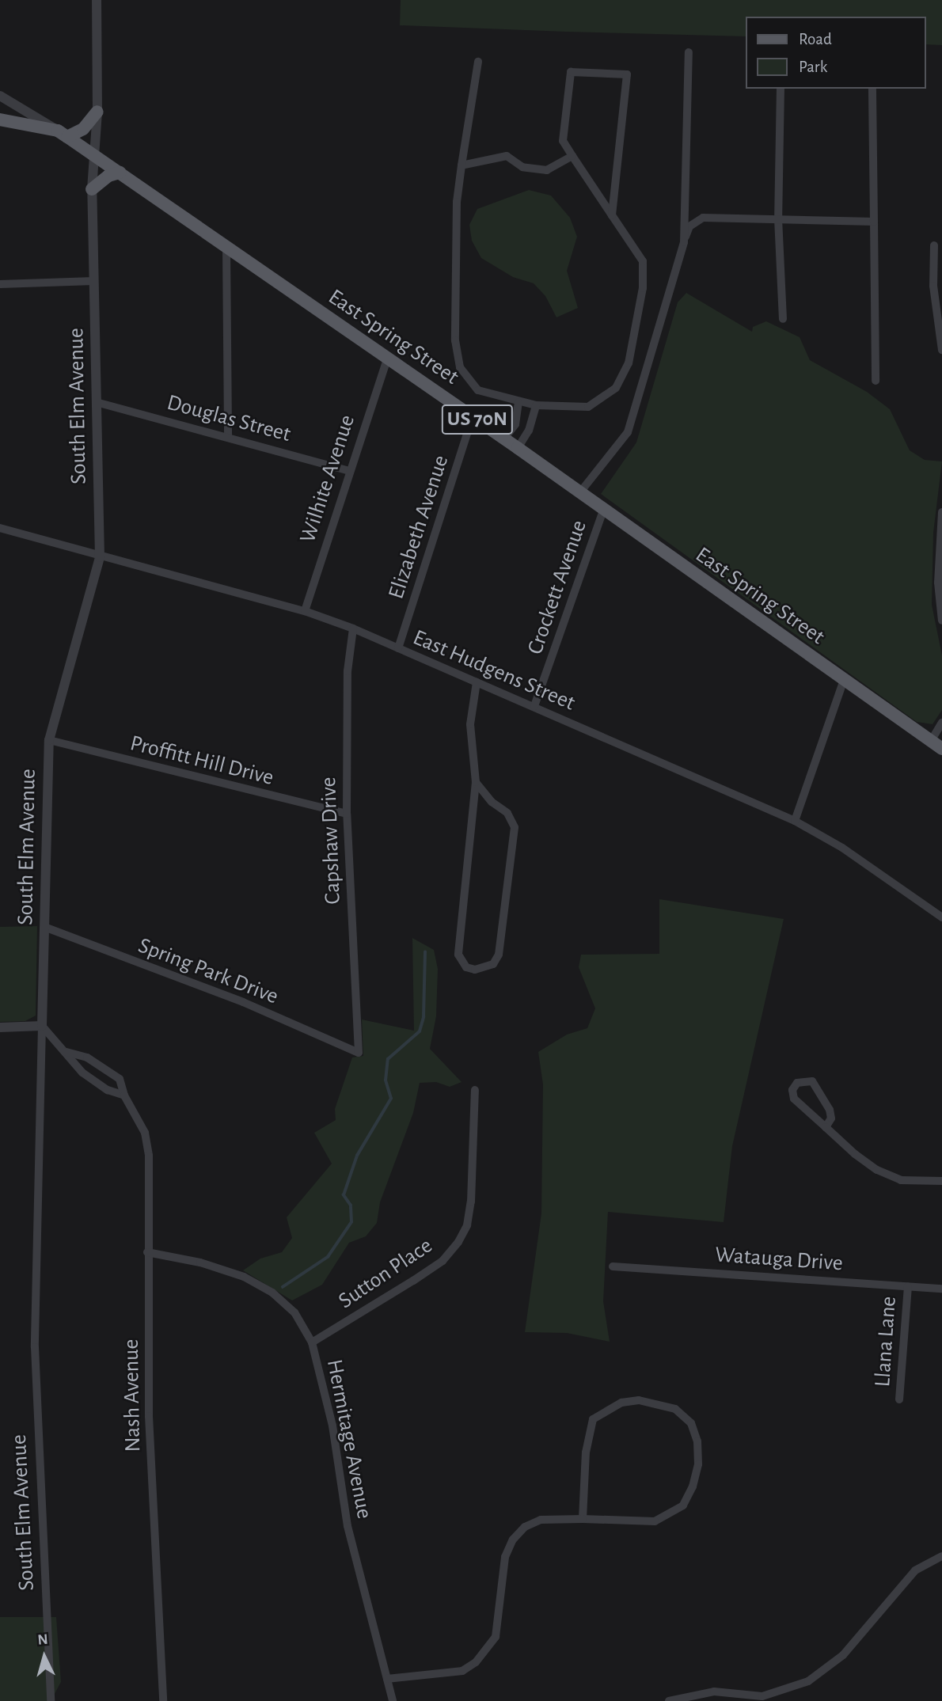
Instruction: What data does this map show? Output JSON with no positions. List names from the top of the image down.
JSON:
{
  "streets": {
    "main road": ["East Spring Street", "US 70N"],
    "street": [
      "South Elm Avenue",
      "Douglas Street",
      "Wilhite Avenue",
      "Elizabeth Avenue",
      "Crockett Avenue",
      "East Hudgens Street",
      "Proffitt Hill Drive",
      "Capshaw Drive",
      "Spring Park Drive",
      "Watauga Drive",
      "Sutton Place",
      "Llana Lane",
      "Nash Avenue",
      "Hermitage Avenue"
    ]
  },
  "crossings": [
    ["East Spring Street", "South Elm Avenue"],
    ["East Spring Street", "Wilhite Avenue"],
    ["East Spring Street", "Elizabeth Avenue"],
    ["East Spring Street", "Crockett Avenue"],
    ["South Elm Avenue", "Douglas Street"],
    ["South Elm Avenue", "East Hudgens Street"],
    ["South Elm Avenue", "Proffitt Hill Drive"],
    ["South Elm Avenue", "Spring Park Drive"],
    ["South Elm Avenue", "Nash Avenue"],
    ["Douglas Street", "Wilhite Avenue"],
    ["Wilhite Avenue", "East Hudgens Street"],
    ["Elizabeth Avenue", "East Hudgens Street"],
    ["Crockett Avenue", "East Hudgens Street"],
    ["East Hudgens Street", "Capshaw Drive"],
    ["Proffitt Hill Drive", "Capshaw Drive"],
    ["Capshaw Drive", "Spring Park Drive"],
    ["Watauga Drive", "Llana Lane"],
    ["Sutton Place", "Hermitage Avenue"],
    ["Nash Avenue", "Hermitage Avenue"]
  ],
  "legend": ["Road", "Park"],
  "north": "top"
}
